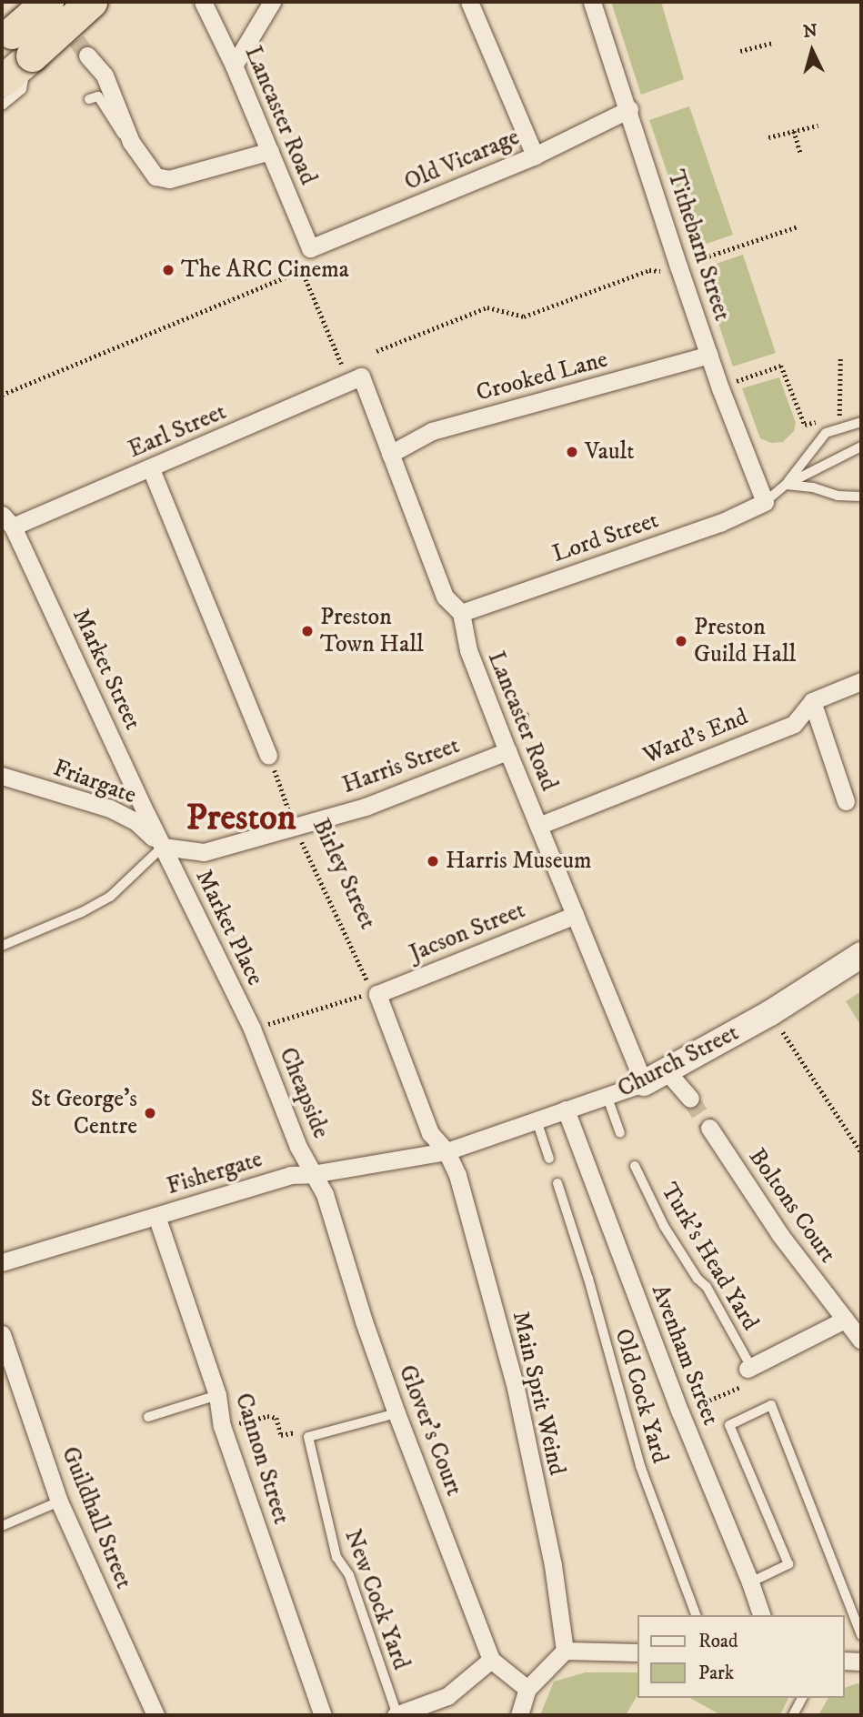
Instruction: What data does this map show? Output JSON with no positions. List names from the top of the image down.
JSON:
{
  "streets": {
    "street": [
      "Lancaster Road",
      "Old Vicarage",
      "Tithebarn Street",
      "Crooked Lane",
      "Earl Street",
      "Lord Street",
      "Market Street",
      "Ward's End",
      "Harris Street",
      "Friargate",
      "Market Place",
      "Jacson Street",
      "Church Street",
      "Cheapside",
      "Fishergate",
      "Boltons Court",
      "Avenham Street",
      "Main Sprit Weind",
      "Glover's Court",
      "Cannon Street",
      "Guildhall Street"
    ],
    "lane": ["Turk's Head Yard", "Old Cock Yard", "New Cock Yard"],
    "path": ["Birley Street"]
  },
  "crossings": [
    ["Lancaster Road", "Old Vicarage"],
    ["Lancaster Road", "Crooked Lane"],
    ["Lancaster Road", "Earl Street"],
    ["Lancaster Road", "Lord Street"],
    ["Lancaster Road", "Ward's End"],
    ["Lancaster Road", "Harris Street"],
    ["Lancaster Road", "Jacson Street"],
    ["Lancaster Road", "Church Street"],
    ["Old Vicarage", "Tithebarn Street"],
    ["Tithebarn Street", "Crooked Lane"],
    ["Tithebarn Street", "Lord Street"],
    ["Earl Street", "Market Street"],
    ["Market Street", "Harris Street"],
    ["Market Street", "Friargate"],
    ["Market Street", "Market Place"],
    ["Harris Street", "Friargate"],
    ["Harris Street", "Birley Street"],
    ["Harris Street", "Market Place"],
    ["Friargate", "Market Place"],
    ["Birley Street", "Jacson Street"],
    ["Market Place", "Cheapside"],
    ["Church Street", "Fishergate"],
    ["Church Street", "Avenham Street"],
    ["Church Street", "Main Sprit Weind"],
    ["Cheapside", "Fishergate"],
    ["Cheapside", "Glover's Court"],
    ["Fishergate", "Main Sprit Weind"],
    ["Fishergate", "Glover's Court"],
    ["Fishergate", "Cannon Street"]
  ],
  "districts": ["Preston"],
  "places": [
    "The ARC Cinema",
    "Vault",
    "Preston Town Hall",
    "Preston Guild Hall",
    "Harris Museum",
    "St George's Centre"
  ],
  "legend": ["Road", "Park"],
  "north": "top"
}
